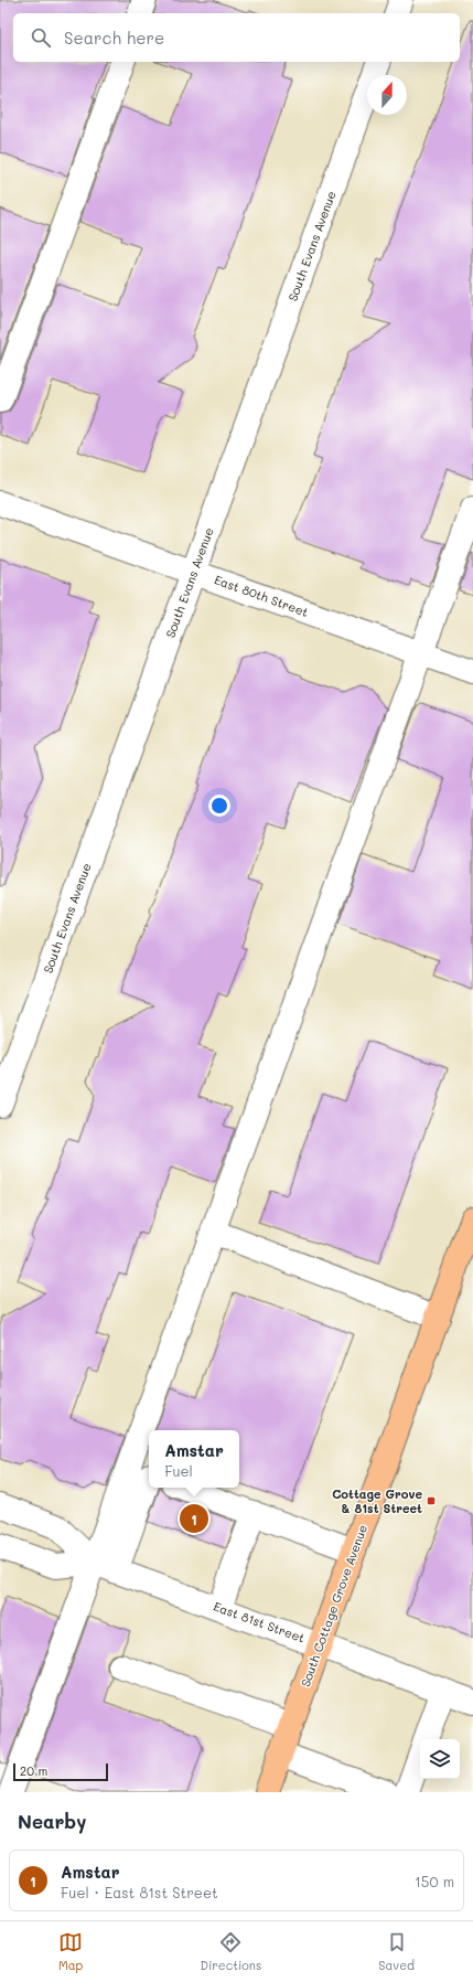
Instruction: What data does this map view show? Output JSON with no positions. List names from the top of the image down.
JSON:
{
  "streets": {
    "main road": ["South Cottage Grove Avenue"],
    "street": ["South Evans Avenue", "East 80th Street", "East 81st Street"]
  },
  "crossings": [
    ["South Evans Avenue", "East 80th Street"],
    ["South Cottage Grove Avenue", "East 81st Street"]
  ],
  "places": {
    "transit": ["Cottage Grove & 81st Street"]
  },
  "scale_bar": "20 m",
  "north": "top",
  "page": {
    "search": "Search here",
    "popup": ["Amstar", "Fuel"],
    "pins": "1",
    "scale": "20 m",
    "heading": "Nearby",
    "list": [
      {
        "mark": "1",
        "name": "Amstar",
        "note": "Fuel · East 81st Street",
        "value": "150 m"
      }
    ],
    "nav": ["Map", "Directions", "Saved"]
  }
}
